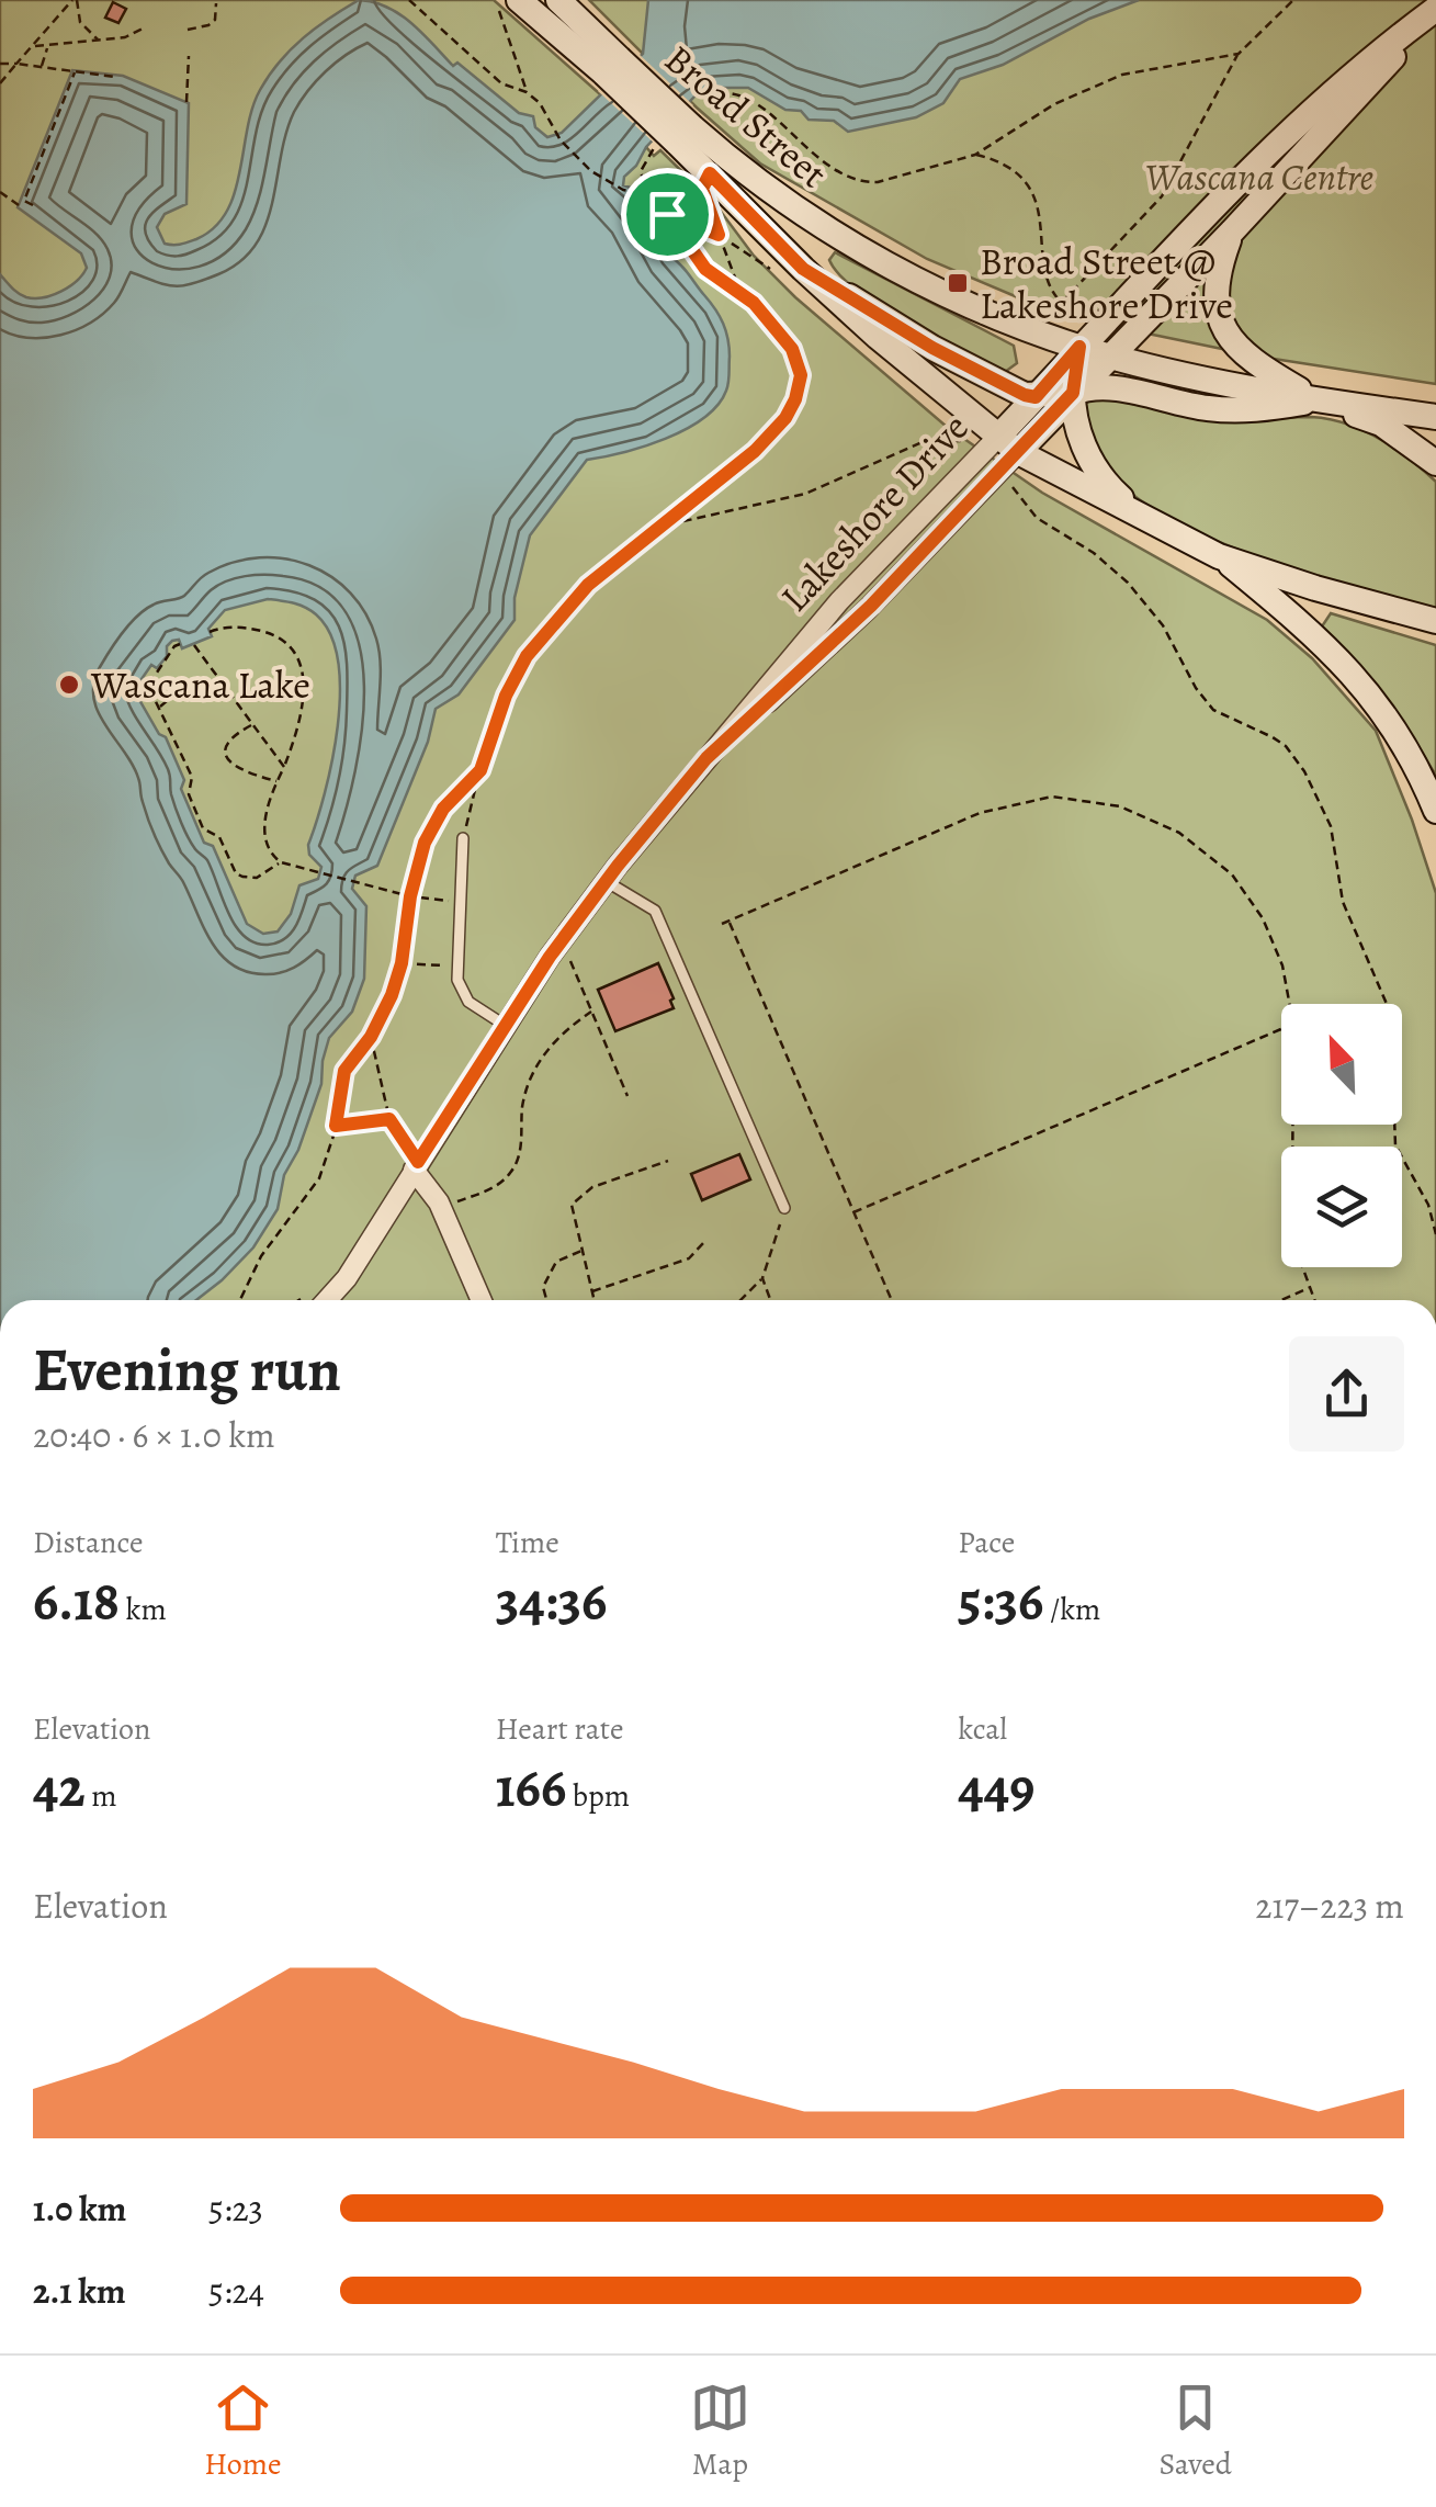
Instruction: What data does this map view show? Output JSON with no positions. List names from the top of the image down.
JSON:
{
  "streets": {
    "main road": ["Broad Street", "Lakeshore Drive"]
  },
  "crossings": [
    ["Broad Street", "Lakeshore Drive"]
  ],
  "parks": ["Wascana Centre"],
  "places": {
    "transit": ["Broad Street @ Lakeshore Drive"],
    "other": ["Wascana Lake"]
  },
  "north": "top left",
  "page": {
    "heading": ["Evening run", "20:40 · 6 × 1.0 km"],
    "stats": [
      ["Distance", "6.18 km"],
      ["Time", "34:36"],
      ["Pace", "5:36 /km"],
      ["Elevation", "42 m"],
      ["Heart rate", "166 bpm"],
      ["kcal", "449"]
    ],
    "chart": ["Elevation", "217–223 m"],
    "list": [
      {
        "name": "1.0 km",
        "note": "5:23"
      },
      {
        "name": "2.1 km",
        "note": "5:24"
      }
    ],
    "tabs": ["Home", "Map", "Saved"]
  }
}
